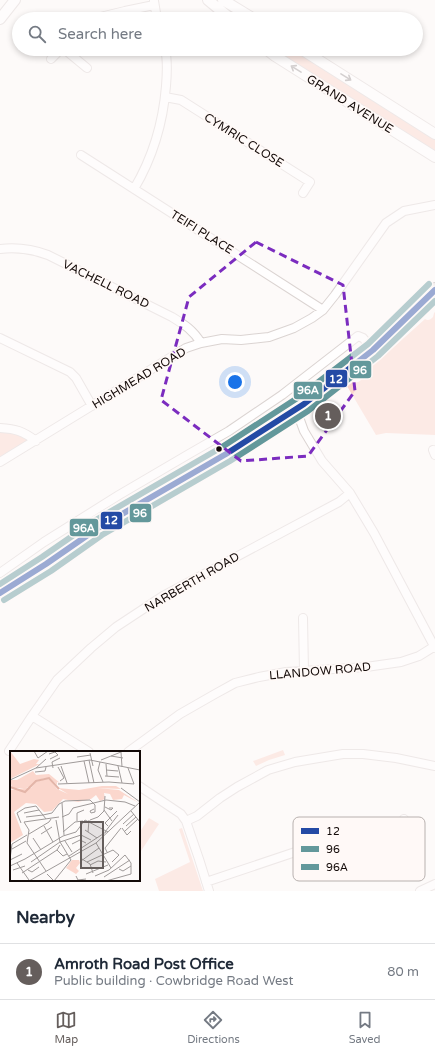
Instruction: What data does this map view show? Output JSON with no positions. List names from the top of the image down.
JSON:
{
  "streets": {
    "street": [
      "GRAND AVENUE",
      "CYMRIC CLOSE",
      "TEIFI PLACE",
      "VACHELL ROAD",
      "HIGHMEAD ROAD",
      "NARBERTH ROAD",
      "LLANDOW ROAD"
    ]
  },
  "crossings": [
    ["TEIFI PLACE", "HIGHMEAD ROAD"],
    ["VACHELL ROAD", "HIGHMEAD ROAD"]
  ],
  "lines": ["transit line 96A", "transit line 12", "transit line 96"],
  "legend": ["12", "96", "96A"],
  "page": {
    "search": "Search here",
    "pins": "1",
    "heading": "Nearby",
    "list": [
      {
        "mark": "1",
        "name": "Amroth Road Post Office",
        "note": "Public building · Cowbridge Road West",
        "value": "80 m"
      }
    ],
    "nav": ["Map", "Directions", "Saved"]
  }
}
